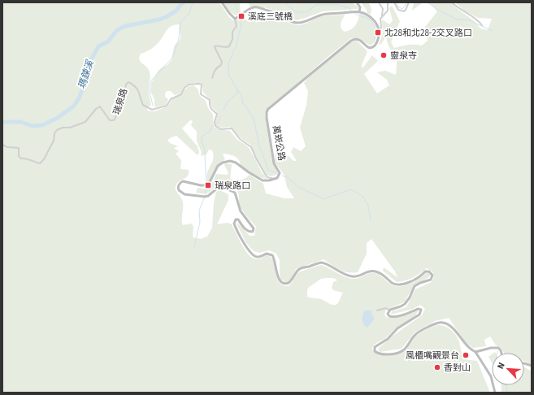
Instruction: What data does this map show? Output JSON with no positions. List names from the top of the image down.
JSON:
{
  "streets": {
    "street": ["瑞泉路", "萬崁公路"]
  },
  "crossings": [
    ["瑞泉路", "萬崁公路"]
  ],
  "water": ["瑪鋉溪"],
  "places": {
    "transit": ["溪底三號橋", "北28和北28-2交叉路口", "瑞泉路口"],
    "other": ["靈泉寺", "風櫃嘴觀景台", "香對山"]
  },
  "north": "top left"
}
